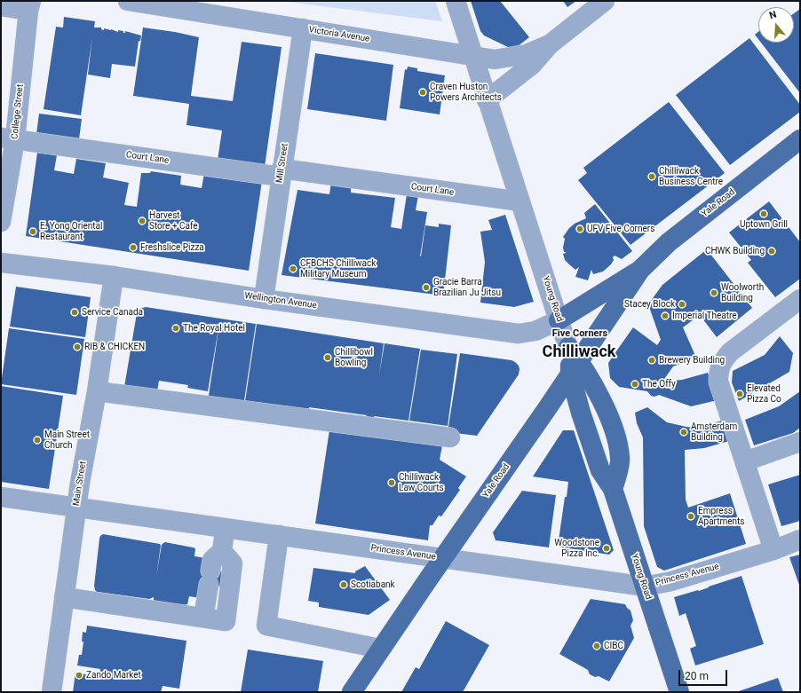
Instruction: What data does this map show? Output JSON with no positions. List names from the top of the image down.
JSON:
{
  "streets": {
    "main road": ["Yale Road", "Young Road"],
    "street": [
      "Victoria Avenue",
      "College Street",
      "Court Lane",
      "Mill Street",
      "Wellington Avenue",
      "Main Street",
      "Princess Avenue"
    ]
  },
  "crossings": [
    ["Victoria Avenue", "Mill Street"],
    ["Victoria Avenue", "Young Road"],
    ["College Street", "Court Lane"],
    ["Court Lane", "Mill Street"],
    ["Court Lane", "Young Road"],
    ["Mill Street", "Wellington Avenue"],
    ["Yale Road", "Young Road"],
    ["Yale Road", "Wellington Avenue"],
    ["Yale Road", "Princess Avenue"],
    ["Young Road", "Wellington Avenue"],
    ["Young Road", "Princess Avenue"],
    ["Wellington Avenue", "Main Street"],
    ["Main Street", "Princess Avenue"]
  ],
  "districts": ["Five Corners", "Chilliwack"],
  "places": [
    "Craven Huston Powers Architects",
    "Chilliwack Business Centre",
    "Uptown Grill",
    "Harvest Store + Cafe",
    "UFV Five Corners",
    "E. Yong Oriental Restaurant",
    "Freshslice Pizza",
    "CHWK Building",
    "CFBCHS Chilliwack Military Museum",
    "Gracie Barra Brazilian Ju Jitsu",
    "Woolworth Building",
    "Stacey Block",
    "Service Canada",
    "Imperial Theatre",
    "The Royal Hotel",
    "RIB & CHICKEN",
    "Chillibowl Bowling",
    "Brewery Building",
    "The Offy",
    "Elevated Pizza Co",
    "Amsterdam Building",
    "Main Street Church",
    "Chilliwack Law Courts",
    "Empress Apartments",
    "Woodstone Pizza Inc.",
    "Scotiabank",
    "CIBC",
    "Zando Market"
  ],
  "scale_bar": "20 m",
  "north": "top"
}
